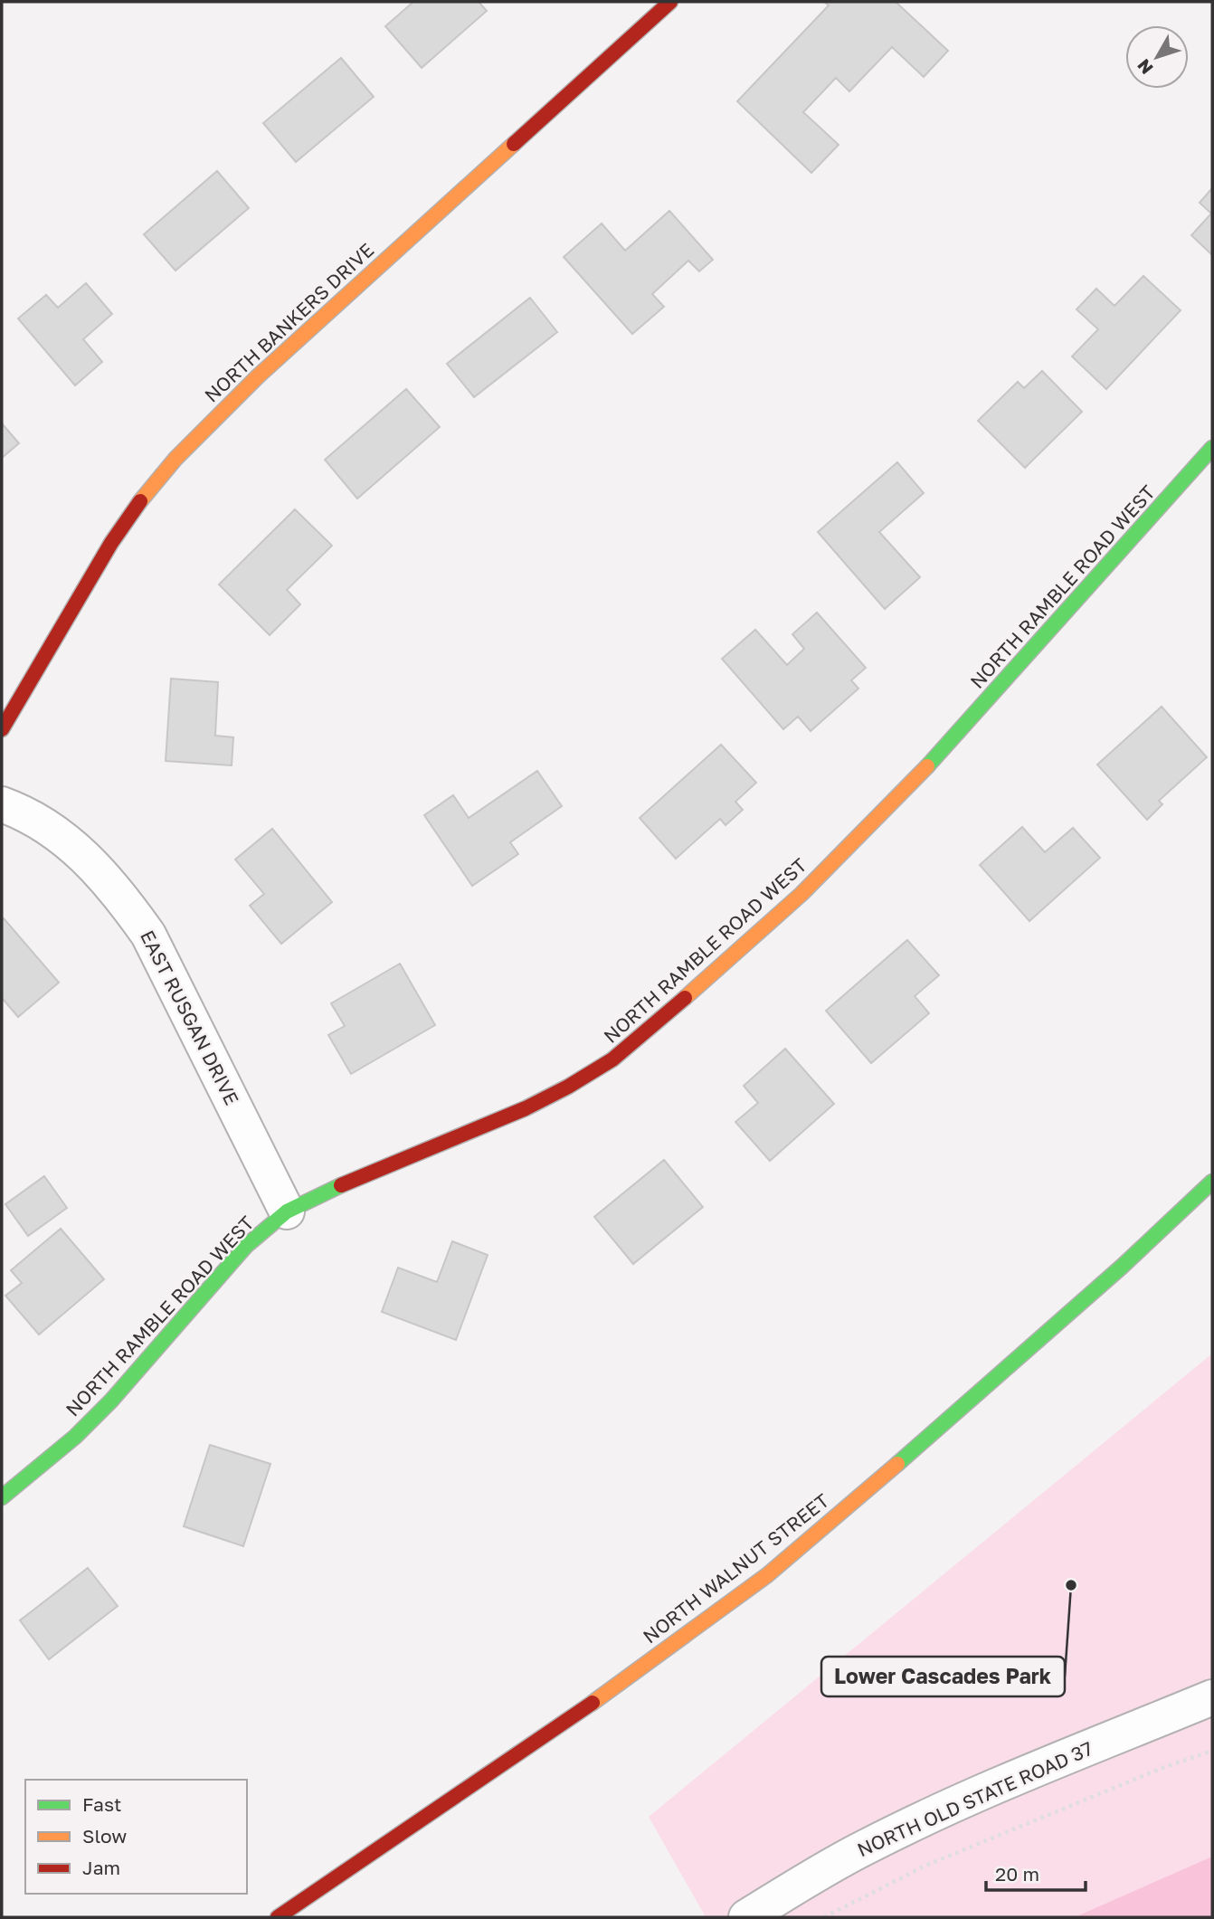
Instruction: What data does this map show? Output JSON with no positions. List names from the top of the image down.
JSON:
{
  "streets": {
    "street": [
      "NORTH BANKERS DRIVE",
      "NORTH RAMBLE ROAD WEST",
      "EAST RUSGAN DRIVE",
      "NORTH WALNUT STREET",
      "NORTH OLD STATE ROAD 37"
    ]
  },
  "crossings": [
    ["NORTH RAMBLE ROAD WEST", "EAST RUSGAN DRIVE"]
  ],
  "places": ["Lower Cascades Park"],
  "legend": ["Fast", "Slow", "Jam"],
  "scale_bar": "20 m",
  "north": "bottom left"
}
